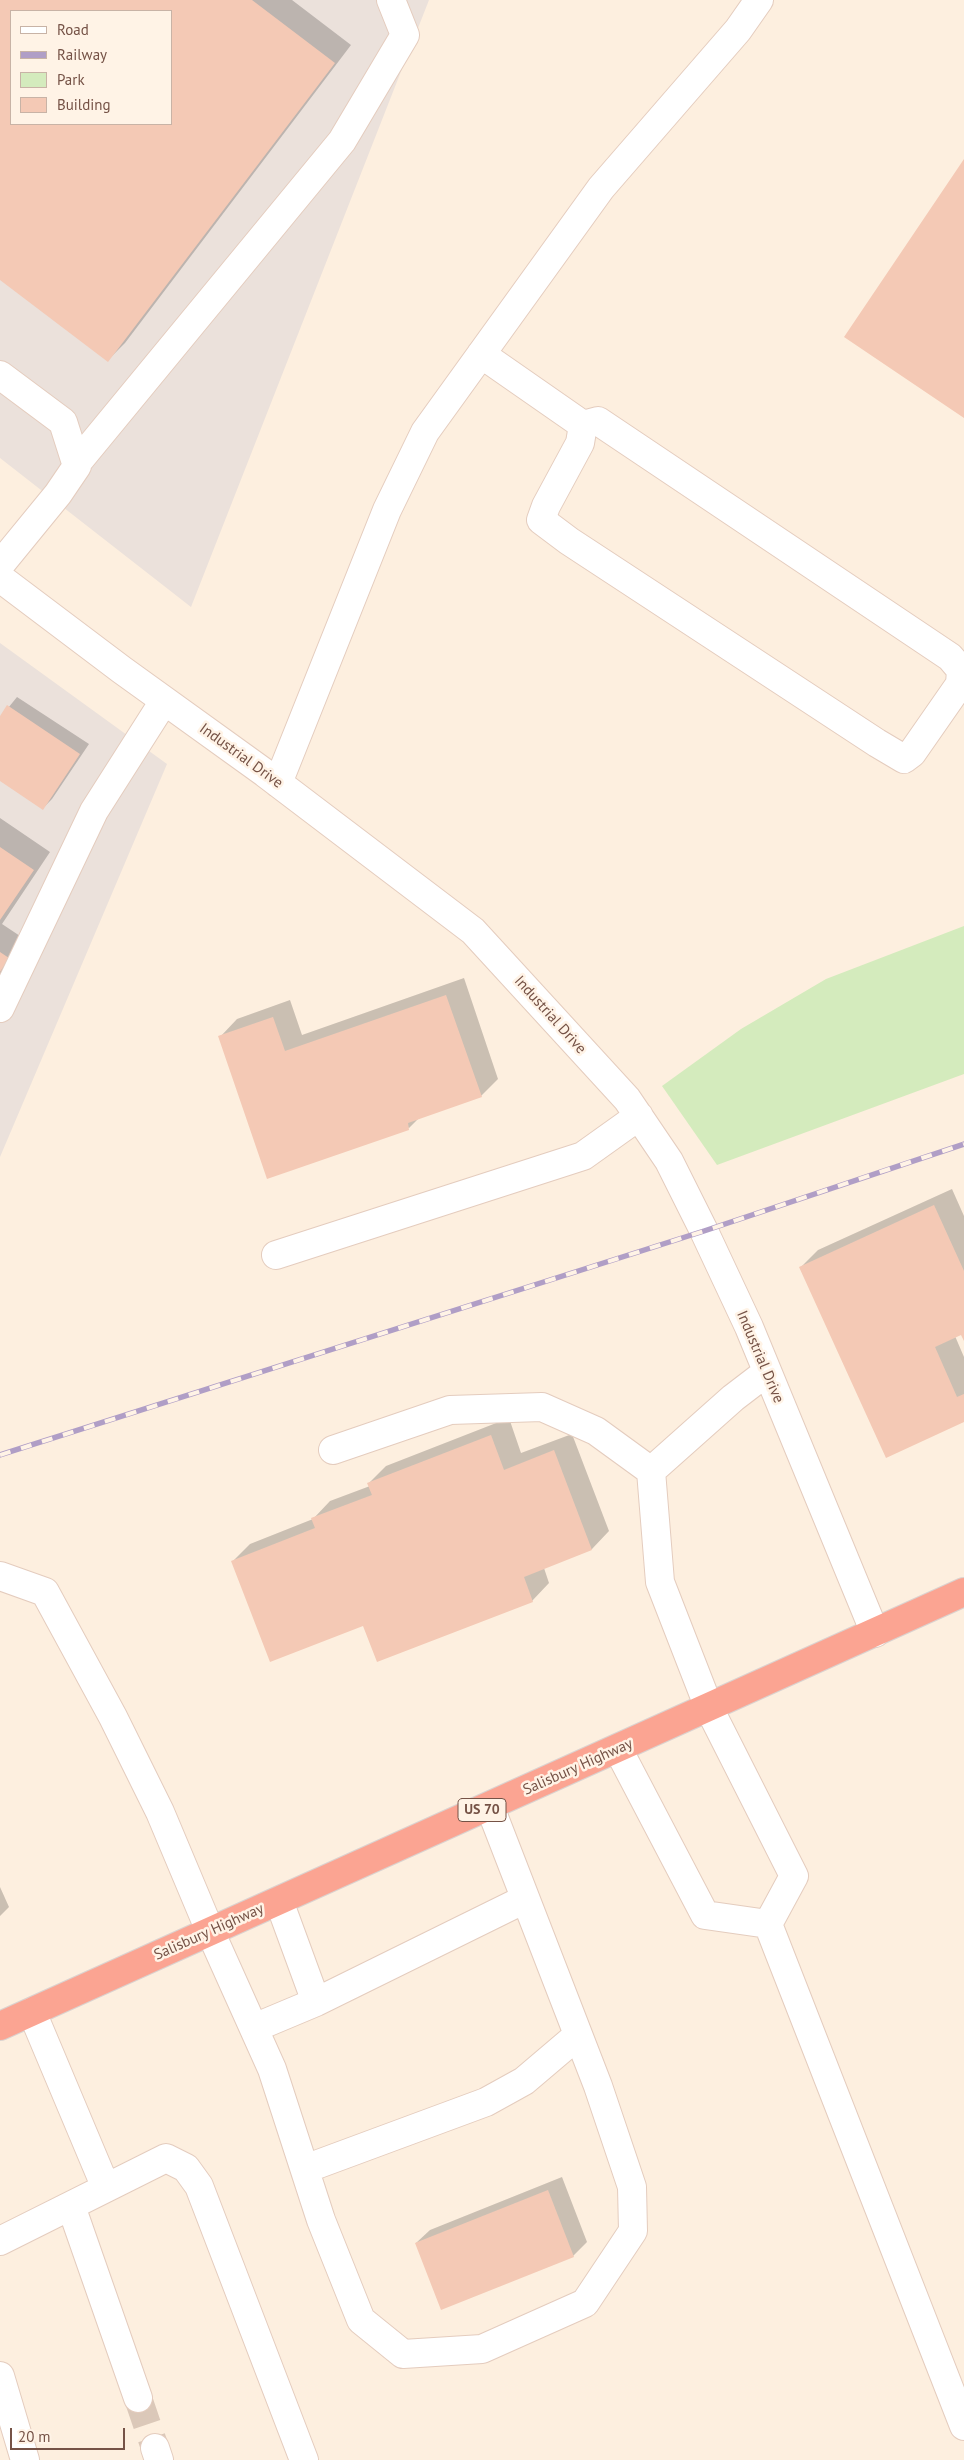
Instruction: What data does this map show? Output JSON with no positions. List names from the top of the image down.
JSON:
{
  "streets": {
    "highway": ["Salisbury Highway", "US 70"],
    "street": ["Industrial Drive"]
  },
  "crossings": [
    ["Industrial Drive", "Salisbury Highway"]
  ],
  "legend": [
    "Road",
    "Railway",
    "Park",
    "Building"
  ],
  "scale_bar": "20 m"
}
